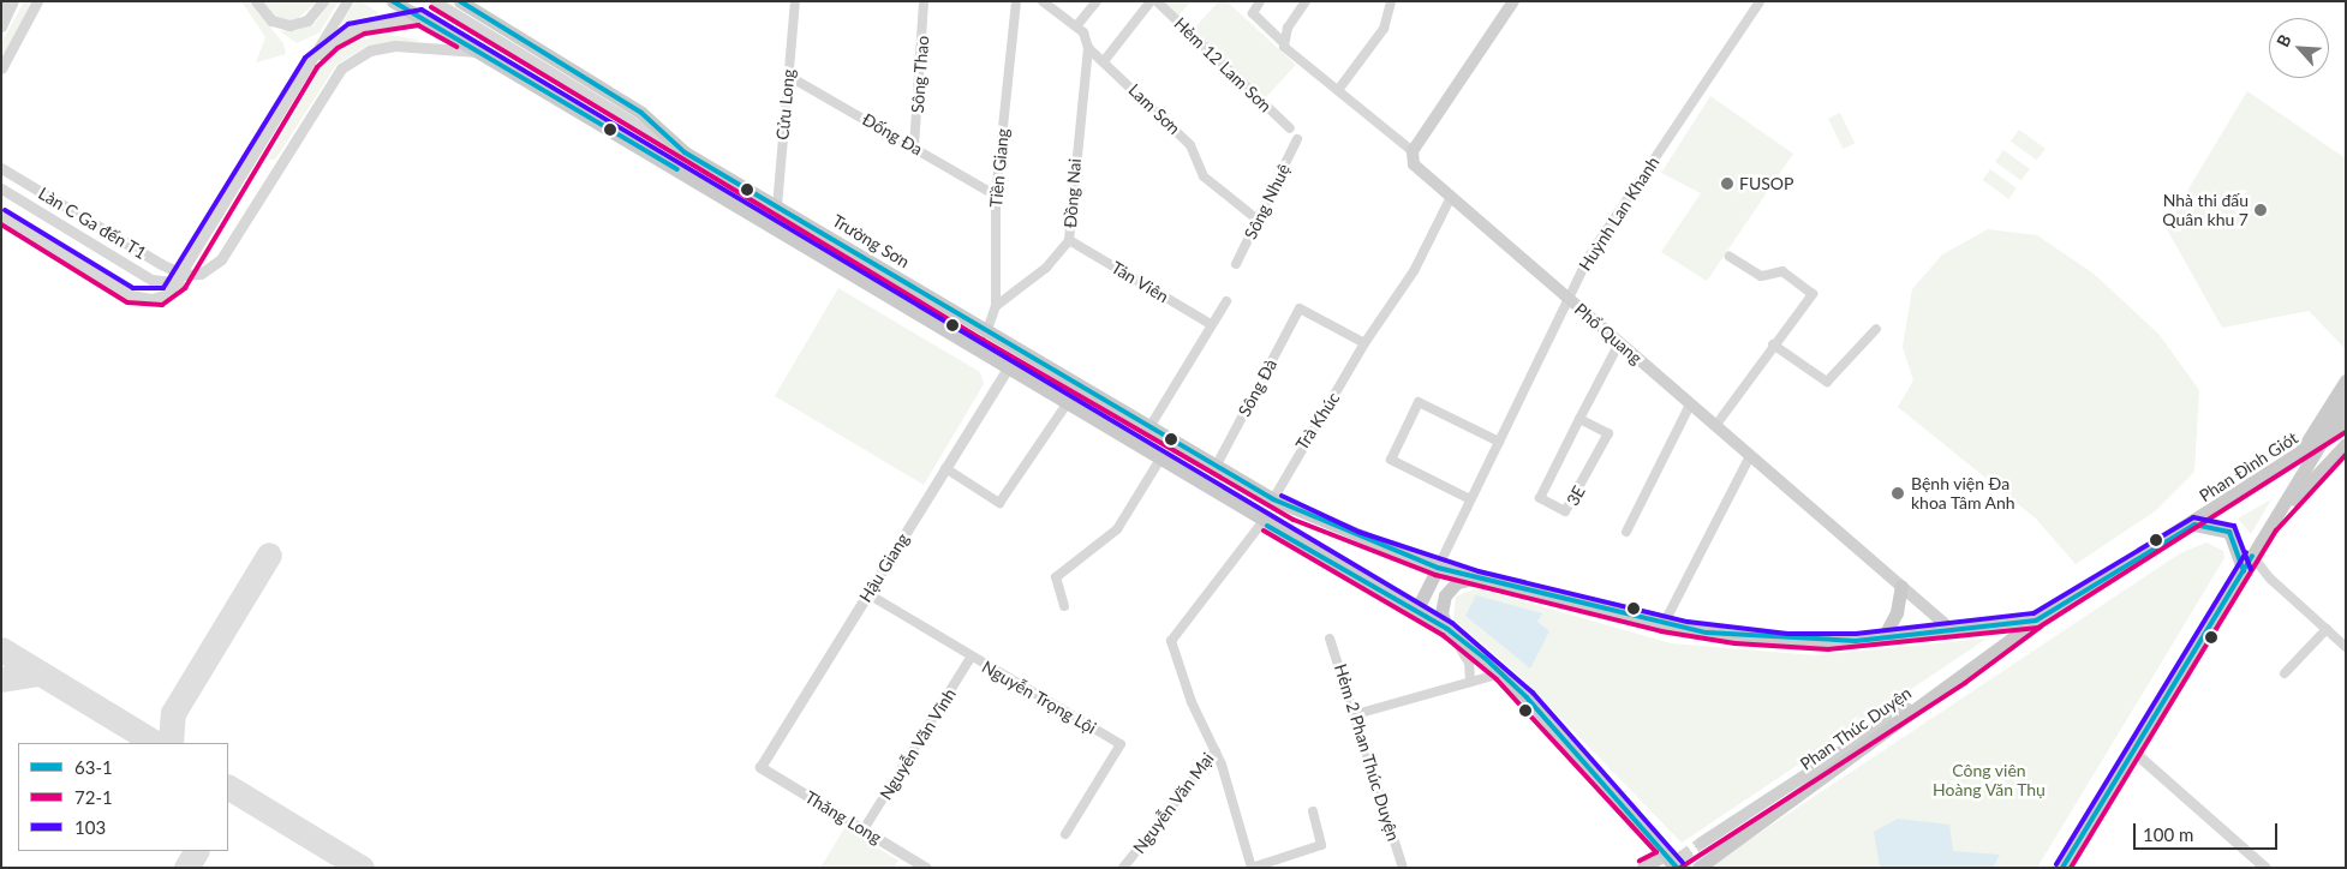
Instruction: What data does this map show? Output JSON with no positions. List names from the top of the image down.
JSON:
{
  "streets": {
    "main road": [
      "Trường Sơn",
      "Phổ Quang",
      "Phan Đình Giót",
      "Phan Thúc Duyện"
    ],
    "street": [
      "Hẻm 12 Lam Sơn",
      "Sông Thao",
      "Cửu Long",
      "Lam Sơn",
      "Đống Đa",
      "Tiền Giang",
      "Đồng Nai",
      "Sông Nhuệ",
      "Huỳnh Lan Khanh",
      "Làn C Ga đến T1",
      "Tản Viên",
      "Sông Đà",
      "Trà Khúc",
      "3E",
      "Hậu Giang",
      "Nguyễn Trọng Lội",
      "Nguyễn Văn Vĩnh",
      "Hẻm 2 Phan Thúc Duyện",
      "Nguyễn Văn Mại",
      "Thăng Long"
    ]
  },
  "crossings": [
    ["Sông Thao", "Đống Đa"],
    ["Cửu Long", "Đống Đa"],
    ["Cửu Long", "Trường Sơn"],
    ["Lam Sơn", "Đồng Nai"],
    ["Lam Sơn", "Sông Nhuệ"],
    ["Đống Đa", "Tiền Giang"],
    ["Tiền Giang", "Đồng Nai"],
    ["Tiền Giang", "Trường Sơn"],
    ["Đồng Nai", "Tản Viên"],
    ["Huỳnh Lan Khanh", "Phổ Quang"],
    ["Huỳnh Lan Khanh", "Phan Đình Giót"],
    ["Trường Sơn", "Sông Đà"],
    ["Trường Sơn", "Trà Khúc"],
    ["Trường Sơn", "Phan Đình Giót"],
    ["Phổ Quang", "Trà Khúc"],
    ["Phổ Quang", "Phan Đình Giót"],
    ["Phổ Quang", "3E"],
    ["Sông Đà", "Trà Khúc"],
    ["Trà Khúc", "Phan Đình Giót"],
    ["Phan Đình Giót", "Phan Thúc Duyện"],
    ["Hậu Giang", "Nguyễn Trọng Lội"],
    ["Hậu Giang", "Thăng Long"],
    ["Nguyễn Trọng Lội", "Nguyễn Văn Vĩnh"],
    ["Nguyễn Văn Vĩnh", "Thăng Long"]
  ],
  "parks": ["Công viên Hoàng Văn Thụ"],
  "places": ["FUSOP", "Nhà thi đấu Quân khu 7", "Bệnh viện Đa khoa Tâm Anh"],
  "lines": ["transit line 63-1", "transit line 72-1", "transit line 103"],
  "legend": ["63-1", "72-1", "103"],
  "scale_bar": "100 m",
  "north": "top left"
}
